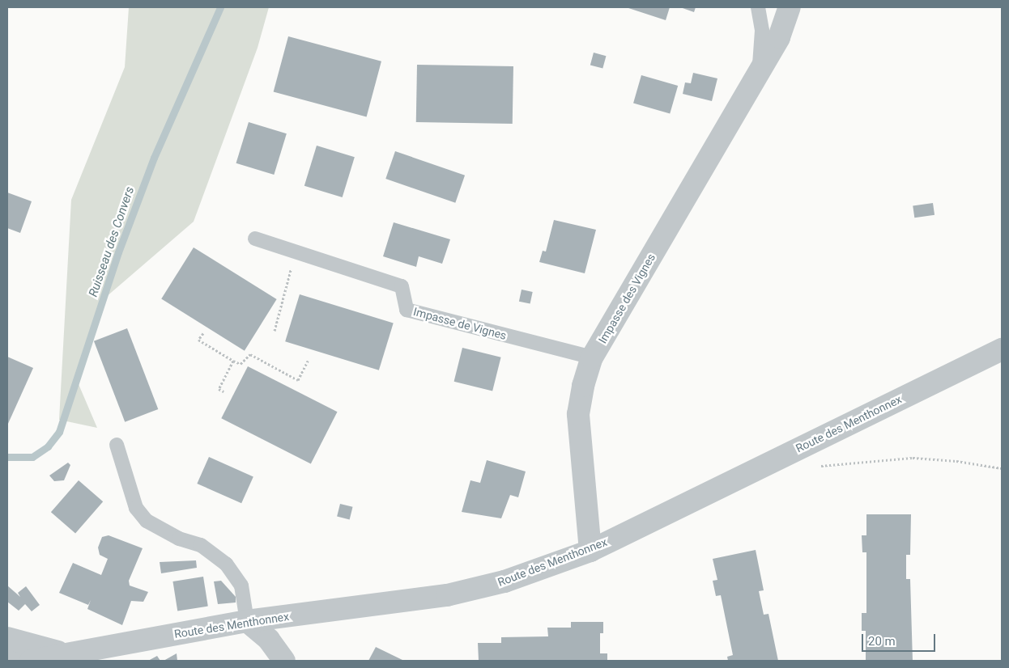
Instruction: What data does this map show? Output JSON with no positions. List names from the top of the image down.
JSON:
{
  "streets": {
    "street": ["Impasse des Vignes", "Route des Menthonnex"],
    "lane": ["Impasse de Vignes"]
  },
  "crossings": [
    ["Impasse des Vignes", "Impasse de Vignes"],
    ["Impasse des Vignes", "Route des Menthonnex"]
  ],
  "water": ["Ruisseau des Convers"],
  "scale_bar": "20 m"
}
